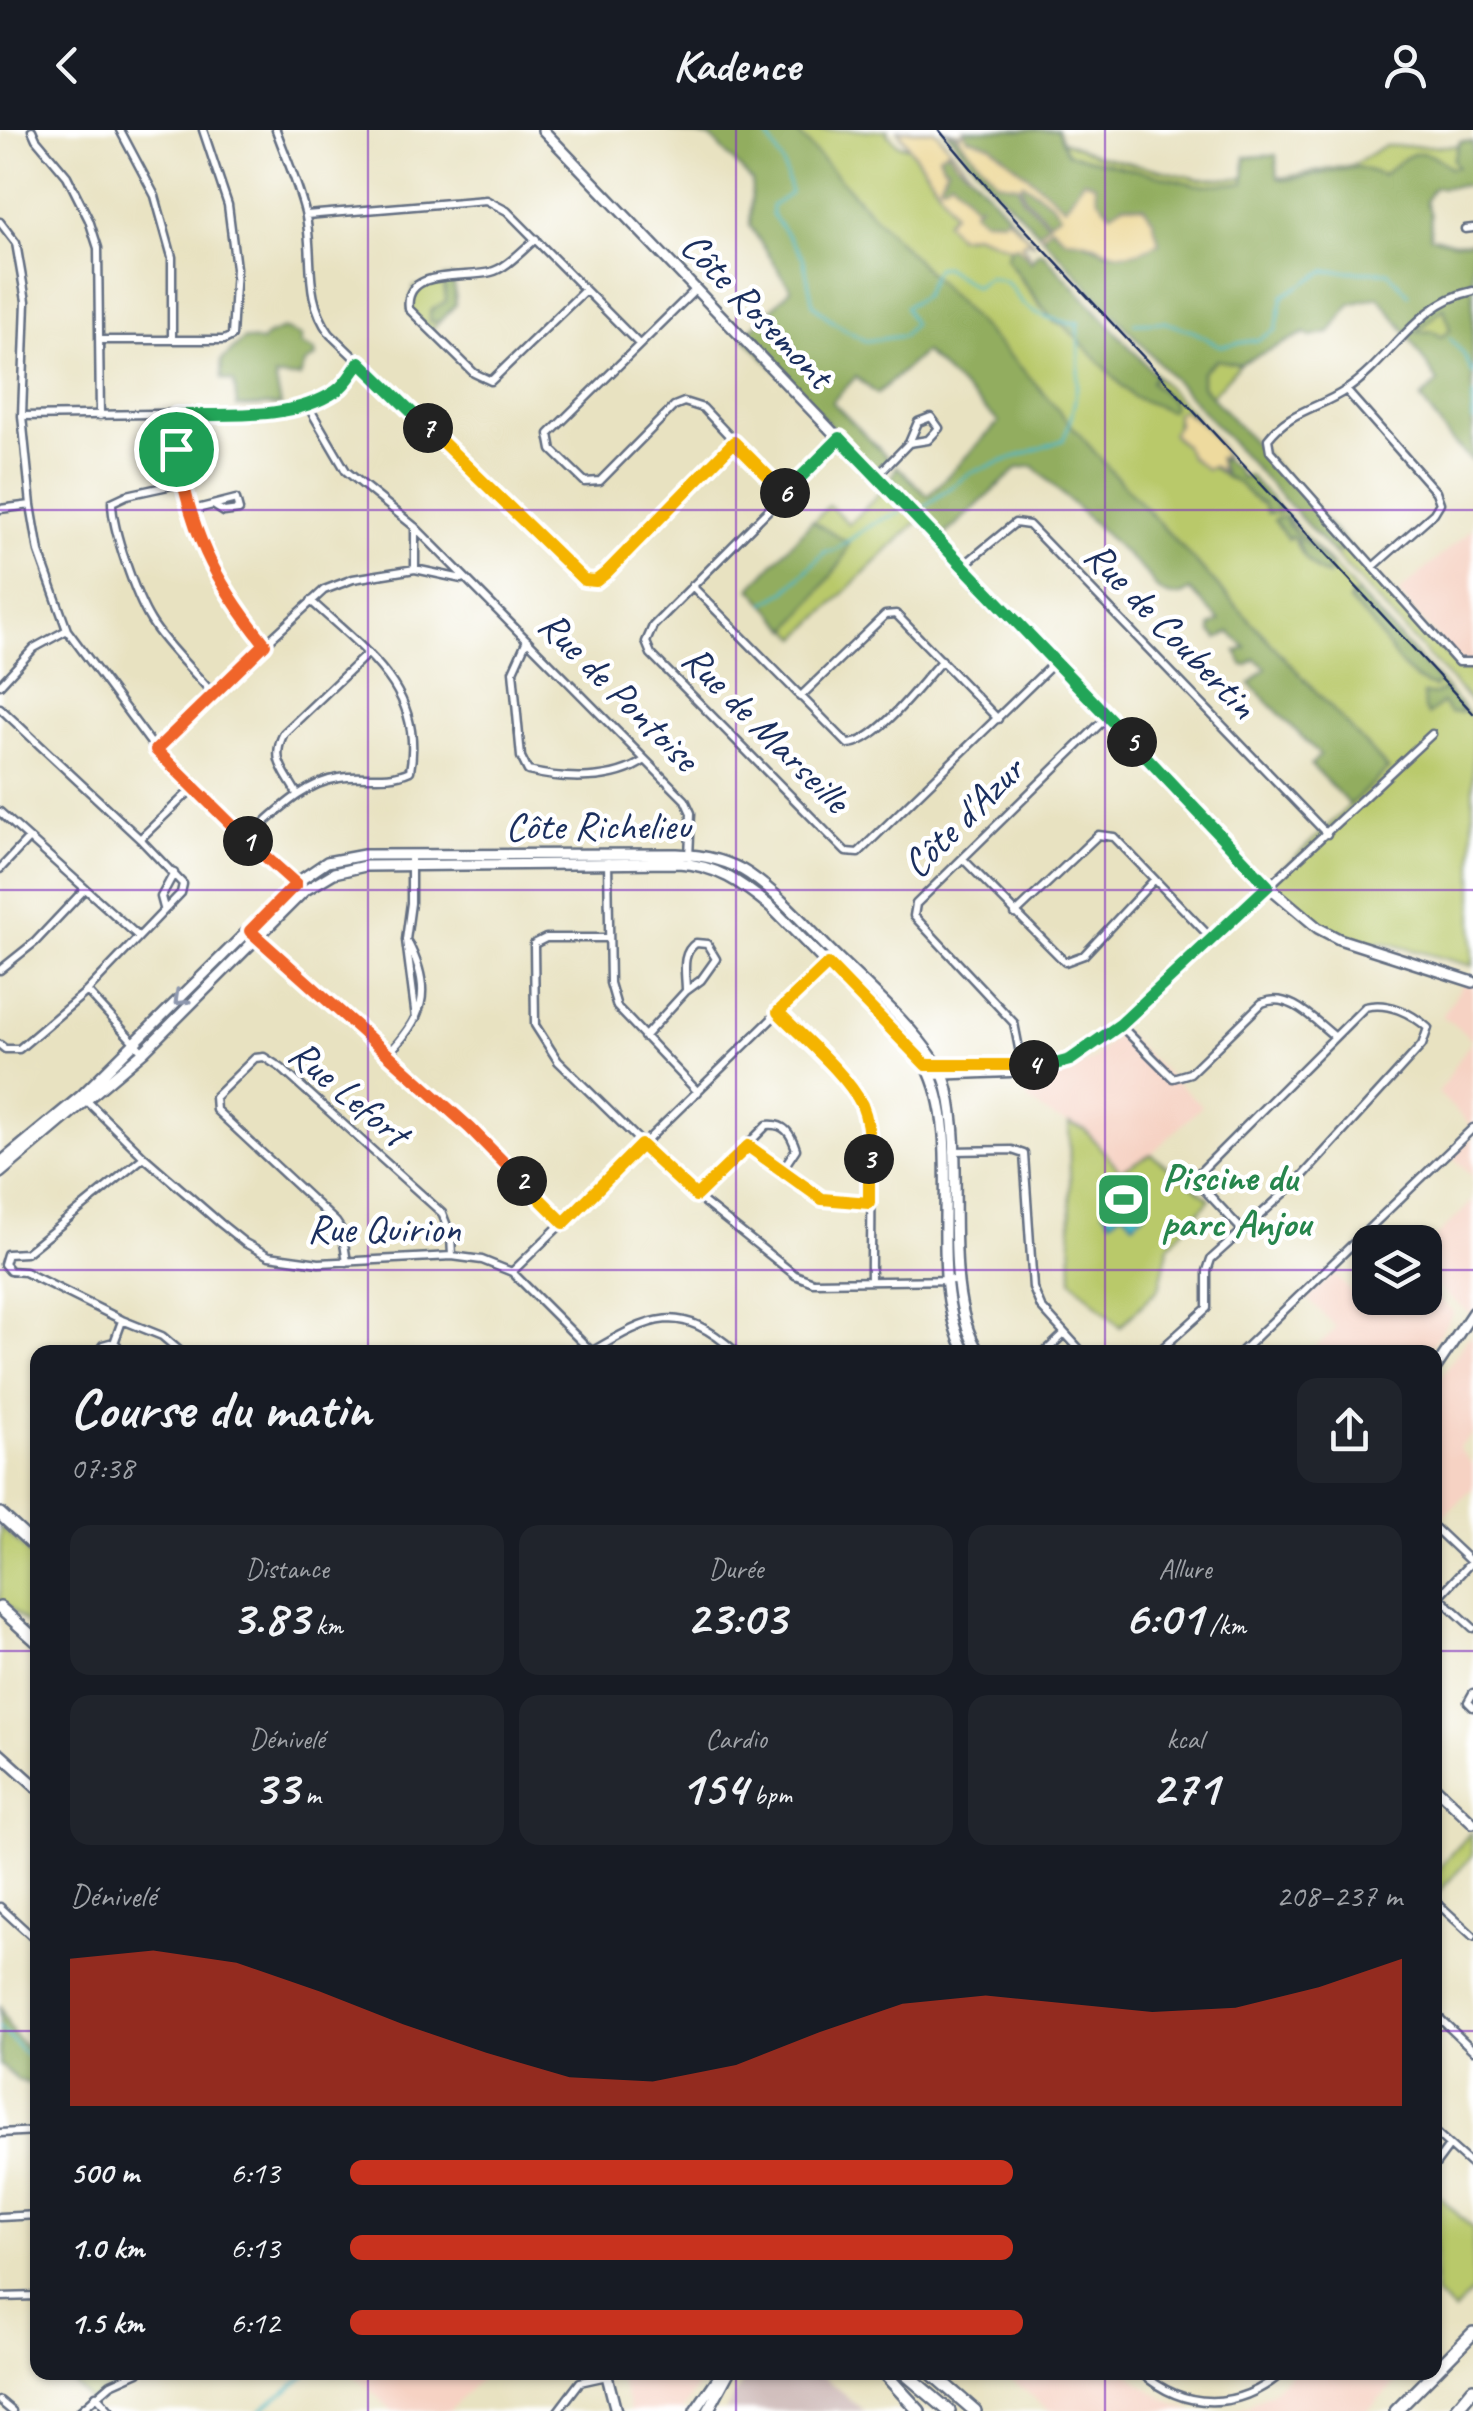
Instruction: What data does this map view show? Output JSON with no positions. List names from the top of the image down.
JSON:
{
  "streets": {
    "street": [
      "Côte Rosemont",
      "Rue de Coubertin",
      "Rue de Pontoise",
      "Rue de Marseille",
      "Côte d'Azur",
      "Côte Richelieu",
      "Rue Lefort",
      "Rue Quirion"
    ]
  },
  "crossings": [
    ["Côte Rosemont", "Rue de Coubertin"],
    ["Côte Rosemont", "Rue de Marseille"],
    ["Côte Rosemont", "Côte d'Azur"],
    ["Rue de Pontoise", "Côte Richelieu"],
    ["Côte Richelieu", "Rue Quirion"],
    ["Rue Lefort", "Rue Quirion"]
  ],
  "places": {
    "sports": ["Piscine du parc Anjou"]
  },
  "page": {
    "header": "Kadence",
    "pins": [
      "7",
      "6",
      "5",
      "1",
      "4",
      "3",
      "2"
    ],
    "heading": ["Course du matin", "07:38"],
    "stats": [
      ["Distance", "3.83 km"],
      ["Durée", "23:03"],
      ["Allure", "6:01 /km"],
      ["Dénivelé", "33 m"],
      ["Cardio", "154 bpm"],
      ["kcal", "271"]
    ],
    "chart": ["Dénivelé", "208–237 m"],
    "list": [
      {
        "name": "500 m",
        "note": "6:13"
      },
      {
        "name": "1.0 km",
        "note": "6:13"
      },
      {
        "name": "1.5 km",
        "note": "6:12"
      }
    ]
  }
}
